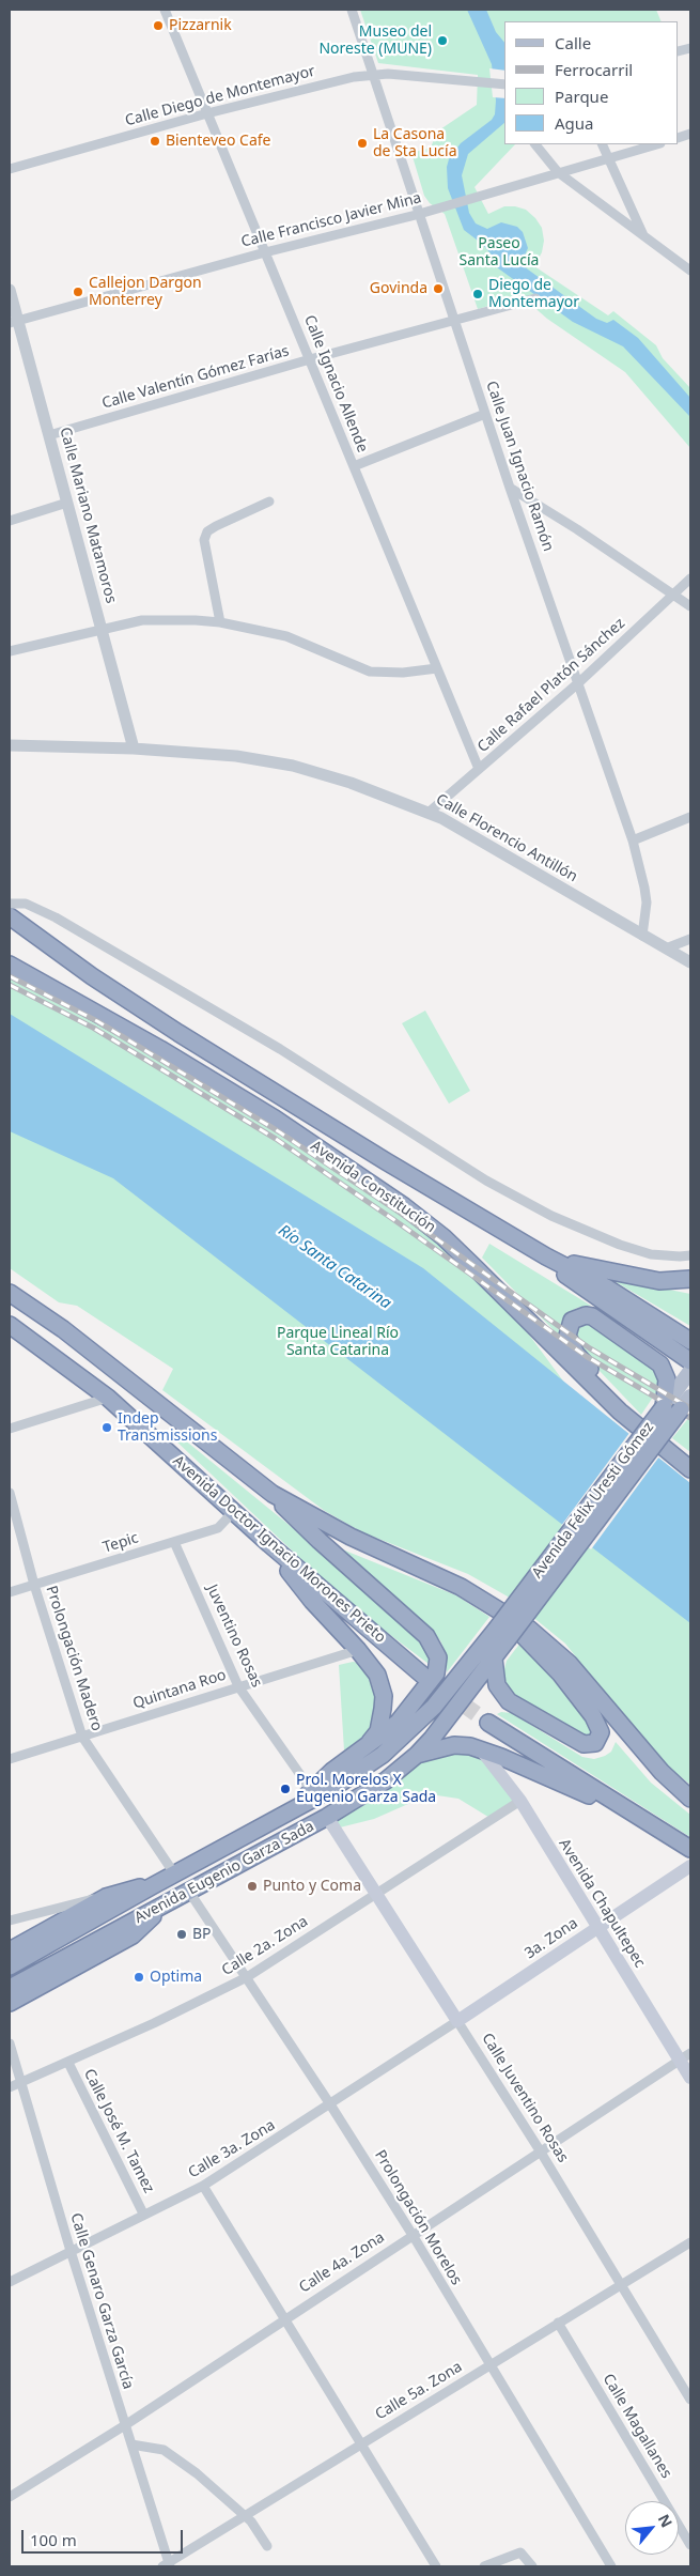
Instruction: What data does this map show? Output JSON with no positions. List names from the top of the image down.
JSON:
{
  "streets": {
    "highway": [
      "Avenida Constitución",
      "Avenida Félix Uresti Gómez",
      "Avenida Doctor Ignacio Morones Prieto",
      "Avenida Eugenio Garza Sada"
    ],
    "main road": ["Avenida Chapultepec", "3a. Zona", "Calle Juventino Rosas"],
    "street": [
      "Calle Diego de Montemayor",
      "Calle Francisco Javier Mina",
      "Calle Valentín Gómez Farías",
      "Calle Ignacio Allende",
      "Calle Juan Ignacio Ramón",
      "Calle Mariano Matamoros",
      "Calle Rafael Platón Sánchez",
      "Calle Florencio Antillón",
      "Tepic",
      "Juventino Rosas",
      "Prolongación Madero",
      "Quintana Roo",
      "Calle 2a. Zona",
      "Calle José M. Tamez",
      "Calle 3a. Zona",
      "Prolongación Morelos",
      "Calle 4a. Zona",
      "Calle Genaro Garza García",
      "Calle 5a. Zona",
      "Calle Magallanes"
    ]
  },
  "crossings": [
    ["Calle Diego de Montemayor", "Calle Ignacio Allende"],
    ["Calle Diego de Montemayor", "Calle Juan Ignacio Ramón"],
    ["Calle Francisco Javier Mina", "Calle Ignacio Allende"],
    ["Calle Francisco Javier Mina", "Calle Juan Ignacio Ramón"],
    ["Calle Francisco Javier Mina", "Calle Mariano Matamoros"],
    ["Calle Valentín Gómez Farías", "Calle Ignacio Allende"],
    ["Calle Valentín Gómez Farías", "Calle Juan Ignacio Ramón"],
    ["Calle Valentín Gómez Farías", "Calle Mariano Matamoros"],
    ["Calle Ignacio Allende", "Calle Rafael Platón Sánchez"],
    ["Calle Juan Ignacio Ramón", "Calle Rafael Platón Sánchez"],
    ["Calle Juan Ignacio Ramón", "Calle Florencio Antillón"],
    ["Calle Mariano Matamoros", "Calle Florencio Antillón"],
    ["Calle Rafael Platón Sánchez", "Calle Florencio Antillón"],
    ["Avenida Félix Uresti Gómez", "Avenida Eugenio Garza Sada"],
    ["Tepic", "Avenida Doctor Ignacio Morones Prieto"],
    ["Tepic", "Juventino Rosas"],
    ["Tepic", "Prolongación Madero"],
    ["Juventino Rosas", "Quintana Roo"],
    ["Prolongación Madero", "Quintana Roo"],
    ["Prolongación Madero", "Avenida Eugenio Garza Sada"],
    ["Avenida Eugenio Garza Sada", "Calle Juventino Rosas"],
    ["Avenida Eugenio Garza Sada", "Prolongación Morelos"],
    ["Avenida Chapultepec", "3a. Zona"],
    ["Avenida Chapultepec", "Calle 2a. Zona"],
    ["Avenida Chapultepec", "Calle 4a. Zona"],
    ["3a. Zona", "Calle Juventino Rosas"],
    ["3a. Zona", "Calle 3a. Zona"],
    ["Calle 2a. Zona", "Calle Juventino Rosas"],
    ["Calle 2a. Zona", "Calle José M. Tamez"],
    ["Calle 2a. Zona", "Prolongación Morelos"],
    ["Calle 2a. Zona", "Calle Genaro Garza García"],
    ["Calle Juventino Rosas", "Calle 3a. Zona"],
    ["Calle Juventino Rosas", "Calle 4a. Zona"],
    ["Calle Juventino Rosas", "Calle 5a. Zona"],
    ["Calle José M. Tamez", "Calle 3a. Zona"],
    ["Calle 3a. Zona", "Prolongación Morelos"],
    ["Calle 3a. Zona", "Calle Genaro Garza García"],
    ["Prolongación Morelos", "Calle 4a. Zona"],
    ["Prolongación Morelos", "Calle 5a. Zona"],
    ["Calle 4a. Zona", "Calle Genaro Garza García"],
    ["Calle Genaro Garza García", "Calle 5a. Zona"],
    ["Calle 5a. Zona", "Calle Magallanes"]
  ],
  "water": ["Río Santa Catarina"],
  "parks": ["Paseo Santa Lucía", "Parque Lineal Río Santa Catarina"],
  "places": [
    "Pizzarnik",
    "Museo del Noreste (MUNE)",
    "Bienteveo Cafe",
    "La Casona de Sta Lucía",
    "Govinda",
    "Callejon Dargon Monterrey",
    "Diego de Montemayor",
    "Indep Transmissions",
    "Prol. Morelos X Eugenio Garza Sada",
    "Punto y Coma",
    "BP",
    "Optima"
  ],
  "legend": [
    "Calle",
    "Ferrocarril",
    "Parque",
    "Agua"
  ],
  "scale_bar": "100 m",
  "north": "top right"
}
